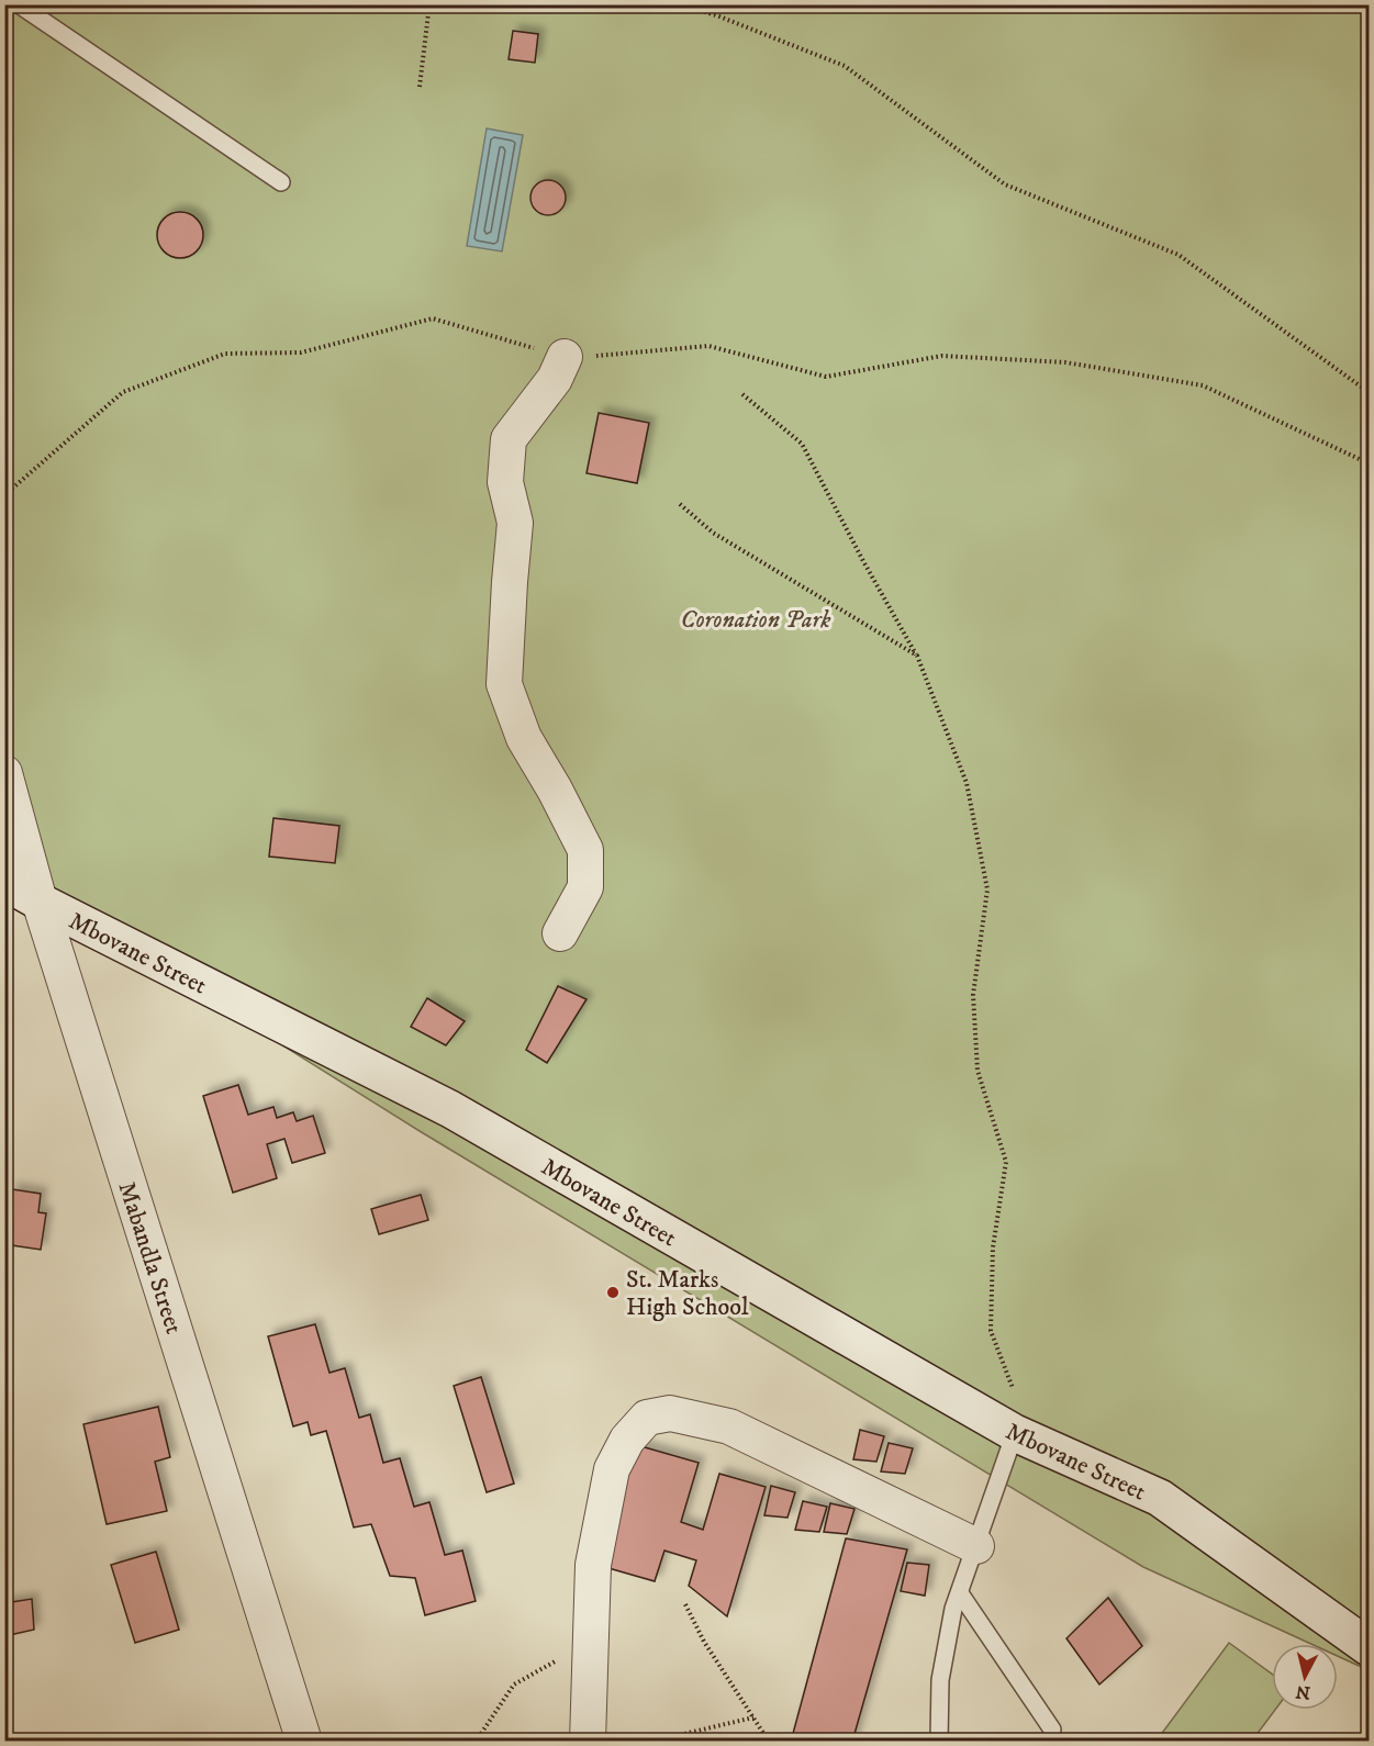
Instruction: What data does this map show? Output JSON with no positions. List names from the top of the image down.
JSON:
{
  "streets": {
    "street": ["Mbovane Street", "Mabandla Street"]
  },
  "crossings": [
    ["Mbovane Street", "Mabandla Street"]
  ],
  "parks": ["Coronation Park"],
  "places": ["St. Marks High School"],
  "north": "bottom"
}
